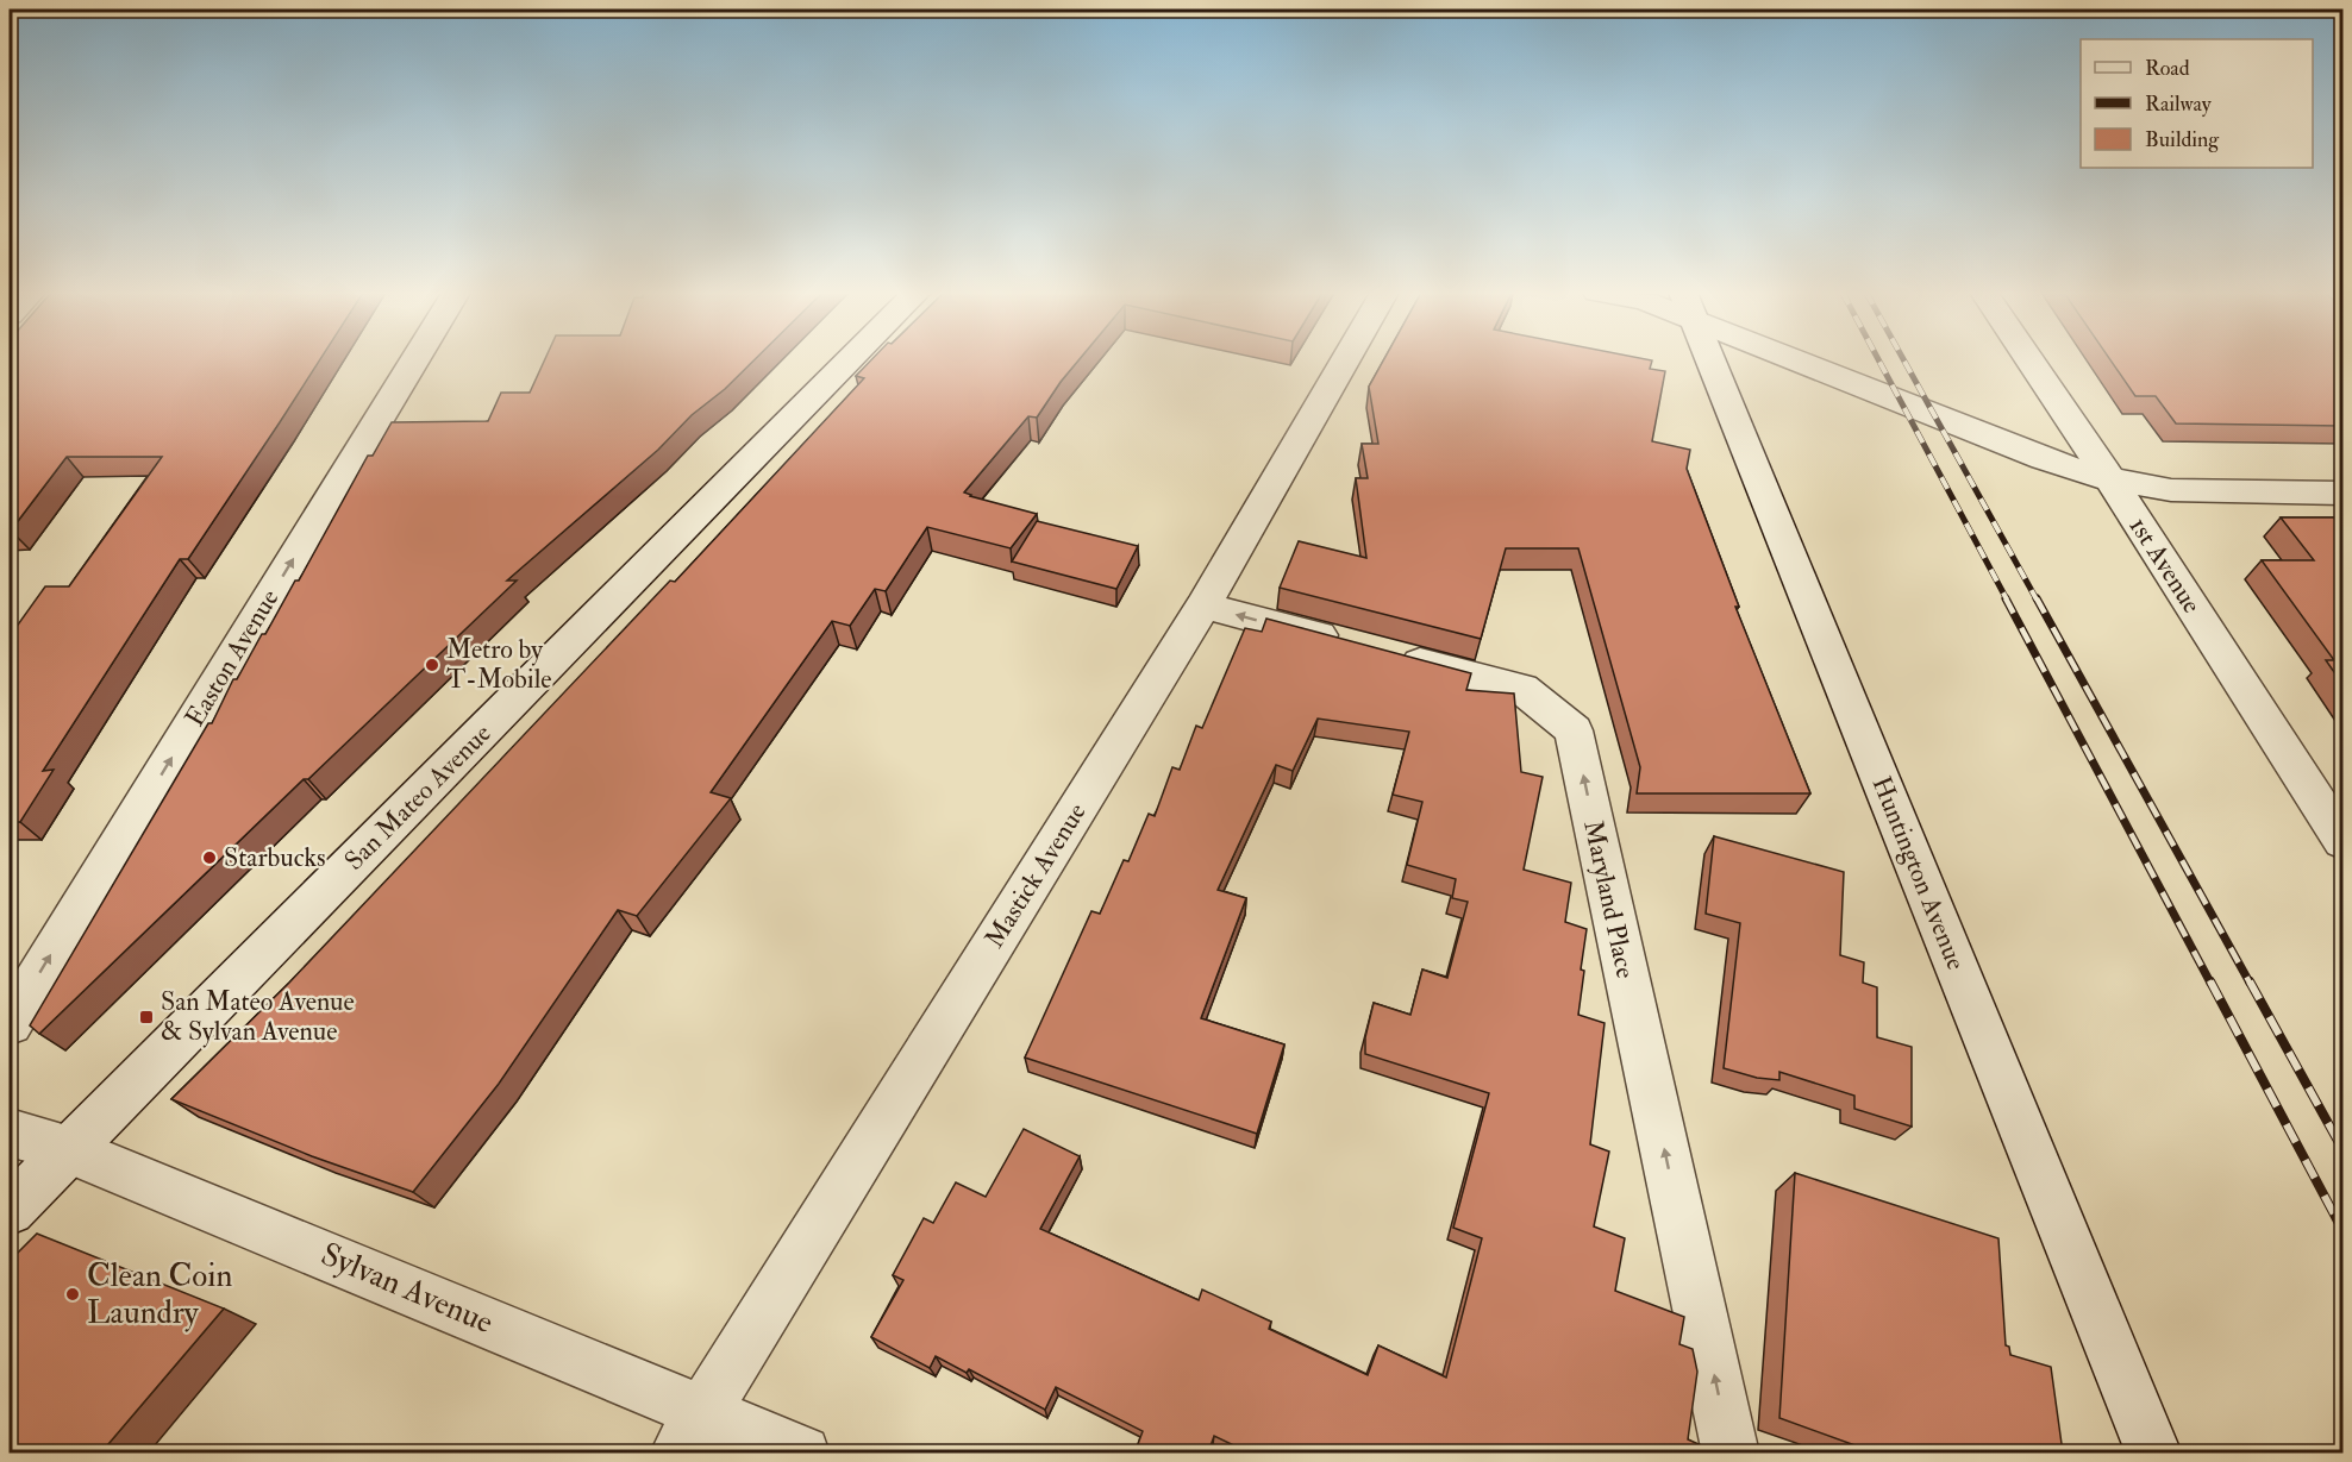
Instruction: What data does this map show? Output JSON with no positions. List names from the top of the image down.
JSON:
{
  "streets": {
    "street": [
      "1st Avenue",
      "Easton Avenue",
      "San Mateo Avenue",
      "Huntington Avenue",
      "Mastick Avenue",
      "Maryland Place",
      "Sylvan Avenue"
    ]
  },
  "crossings": [
    ["San Mateo Avenue", "Sylvan Avenue"],
    ["Mastick Avenue", "Maryland Place"],
    ["Mastick Avenue", "Sylvan Avenue"]
  ],
  "one_way": ["Easton Avenue", "Maryland Place"],
  "places": {
    "other": ["Metro by T-Mobile", "Starbucks", "Clean Coin Laundry"],
    "transit": ["San Mateo Avenue & Sylvan Avenue"]
  },
  "legend": ["Road", "Railway", "Building"]
}
